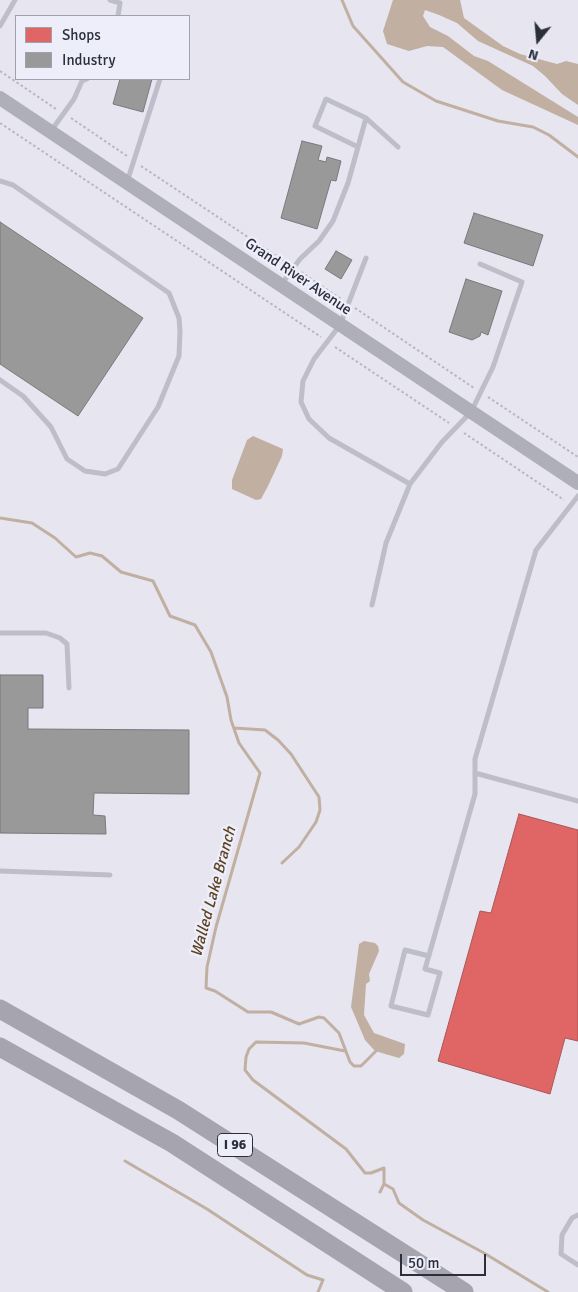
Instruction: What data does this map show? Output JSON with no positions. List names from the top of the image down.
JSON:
{
  "streets": {
    "highway": ["I 96"],
    "main road": ["Grand River Avenue"]
  },
  "water": ["Walled Lake Branch"],
  "legend": ["Shops", "Industry"],
  "scale_bar": "50 m",
  "north": "bottom"
}
